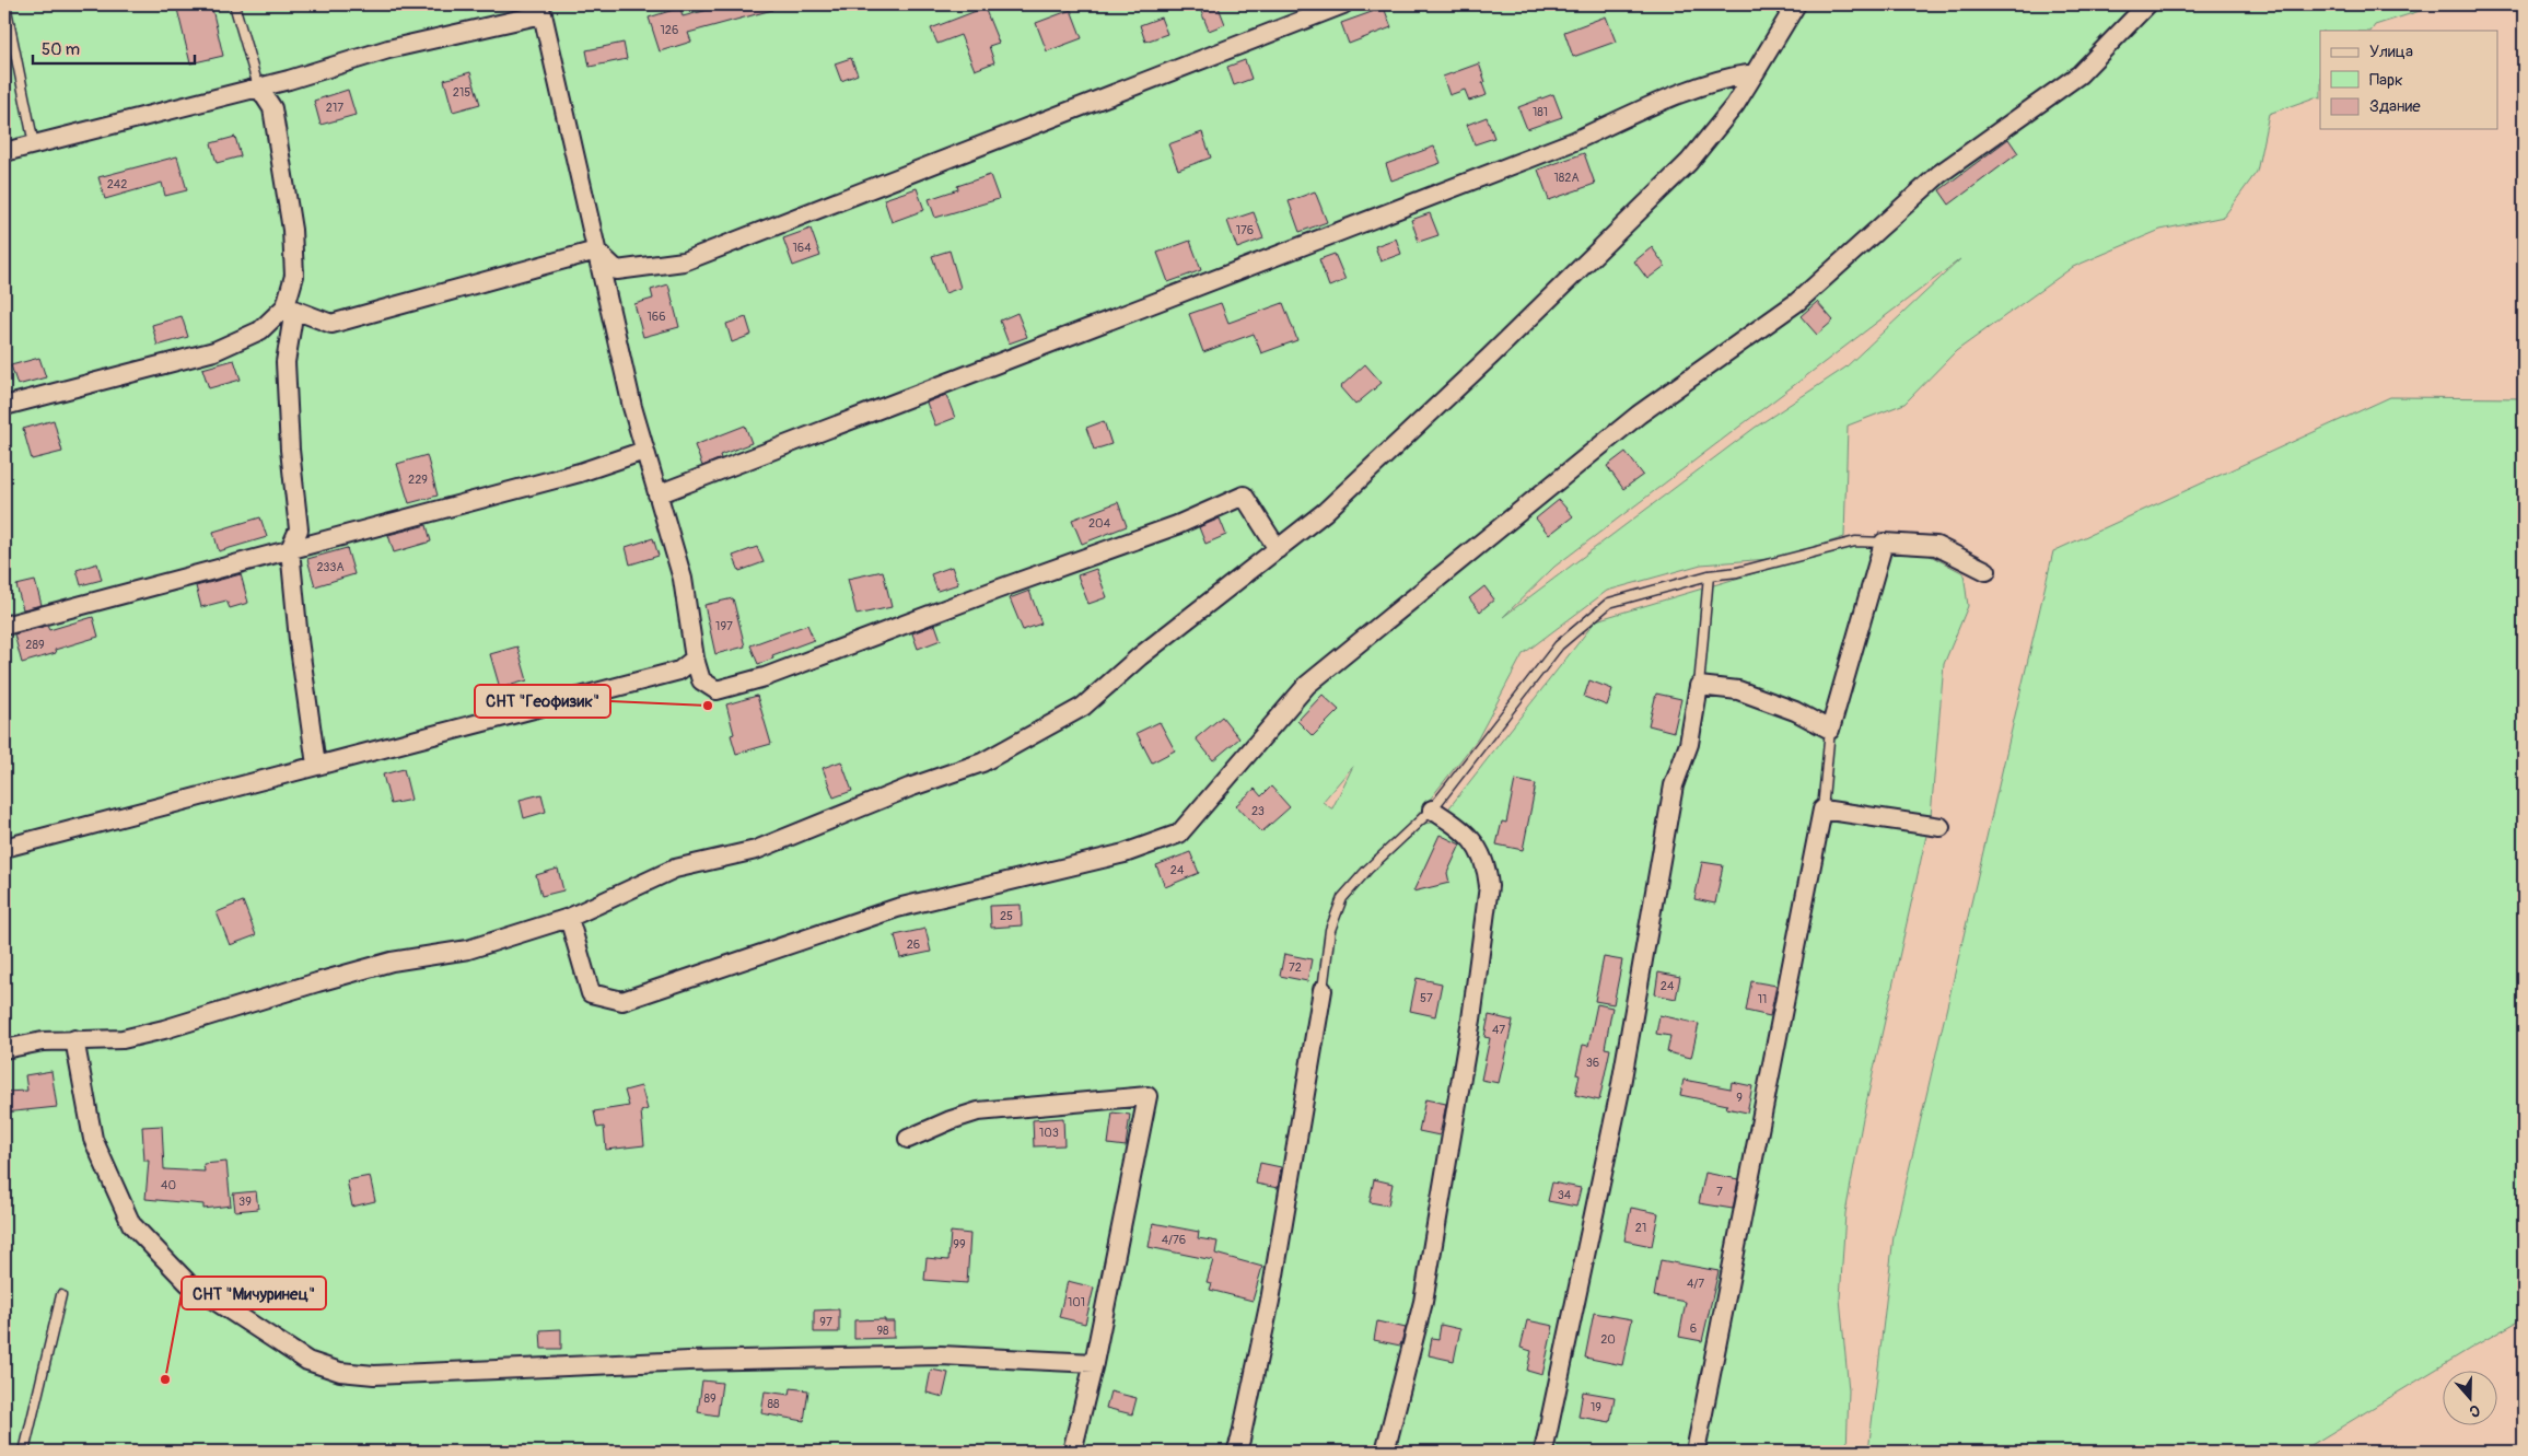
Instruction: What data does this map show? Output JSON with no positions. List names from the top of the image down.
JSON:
{
  "places": ["СНТ \"Геофизик\"", "СНТ \"Мичуринец\""],
  "house_numbers": [
    "126",
    "215",
    "217",
    "181",
    "182А",
    "242",
    "176",
    "164",
    "166",
    "229",
    "204",
    "233А",
    "197",
    "289",
    "23",
    "24",
    "25",
    "26",
    "72",
    "24",
    "57",
    "11",
    "47",
    "36",
    "9",
    "103",
    "40",
    "7",
    "34",
    "39",
    "21",
    "4/76",
    "99",
    "4/7",
    "101",
    "97",
    "6",
    "98",
    "20",
    "89",
    "88",
    "19"
  ],
  "legend": ["Улица", "Парк", "Здание"],
  "scale_bar": "50 m",
  "north": "bottom"
}
